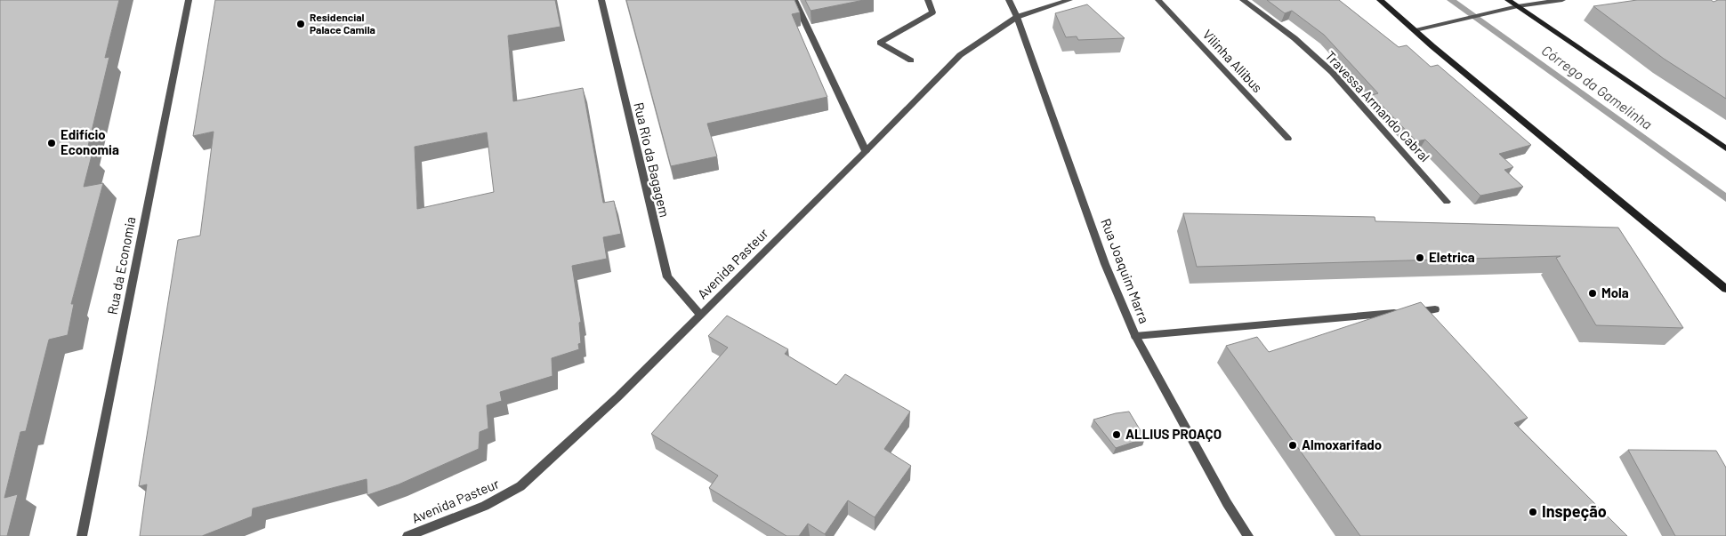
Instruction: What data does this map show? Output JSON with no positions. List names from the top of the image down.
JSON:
{
  "streets": {
    "street": [
      "Vilinha Allibus",
      "Travessa Armando Cabral",
      "Rua Rio da Bagagem",
      "Avenida Pasteur",
      "Rua da Economia",
      "Rua Joaquim Marra"
    ]
  },
  "crossings": [
    ["Rua Rio da Bagagem", "Avenida Pasteur"],
    ["Avenida Pasteur", "Rua Joaquim Marra"]
  ],
  "water": ["Córrego da Gamelinha"],
  "places": [
    "Residencial Palace Camila",
    "Edifício Economia",
    "Eletrica",
    "Mola",
    "ALLIUS PROAÇO",
    "Almoxarifado",
    "Inspeção"
  ]
}
